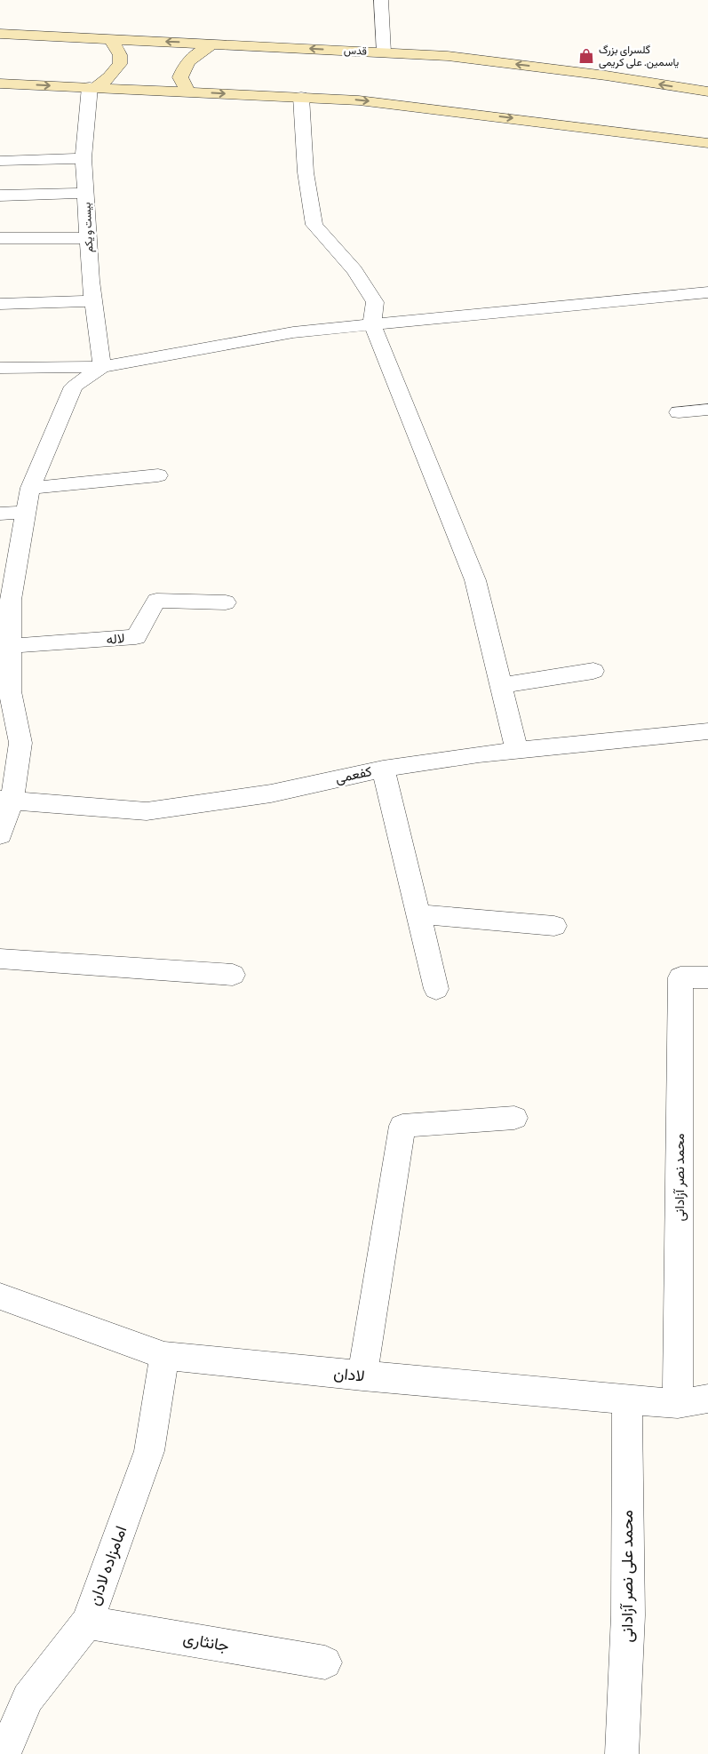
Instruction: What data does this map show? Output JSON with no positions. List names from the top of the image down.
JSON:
{
  "streets": {
    "main road": ["قدس"],
    "street": [
      "بیست و یکم",
      "لاله",
      "کفعمی",
      "محمد نصر آزادانی",
      "لادان",
      "امامزاده لادان",
      "محمد علی نصر آزادانی",
      "جانثاری"
    ]
  },
  "crossings": [
    ["محمد نصر آزادانی", "لادان"],
    ["لادان", "امامزاده لادان"],
    ["لادان", "محمد علی نصر آزادانی"],
    ["امامزاده لادان", "جانثاری"]
  ],
  "places": {
    "shop": ["گلسرای بزرگ یاسمین. علی کریمی"]
  }
}
